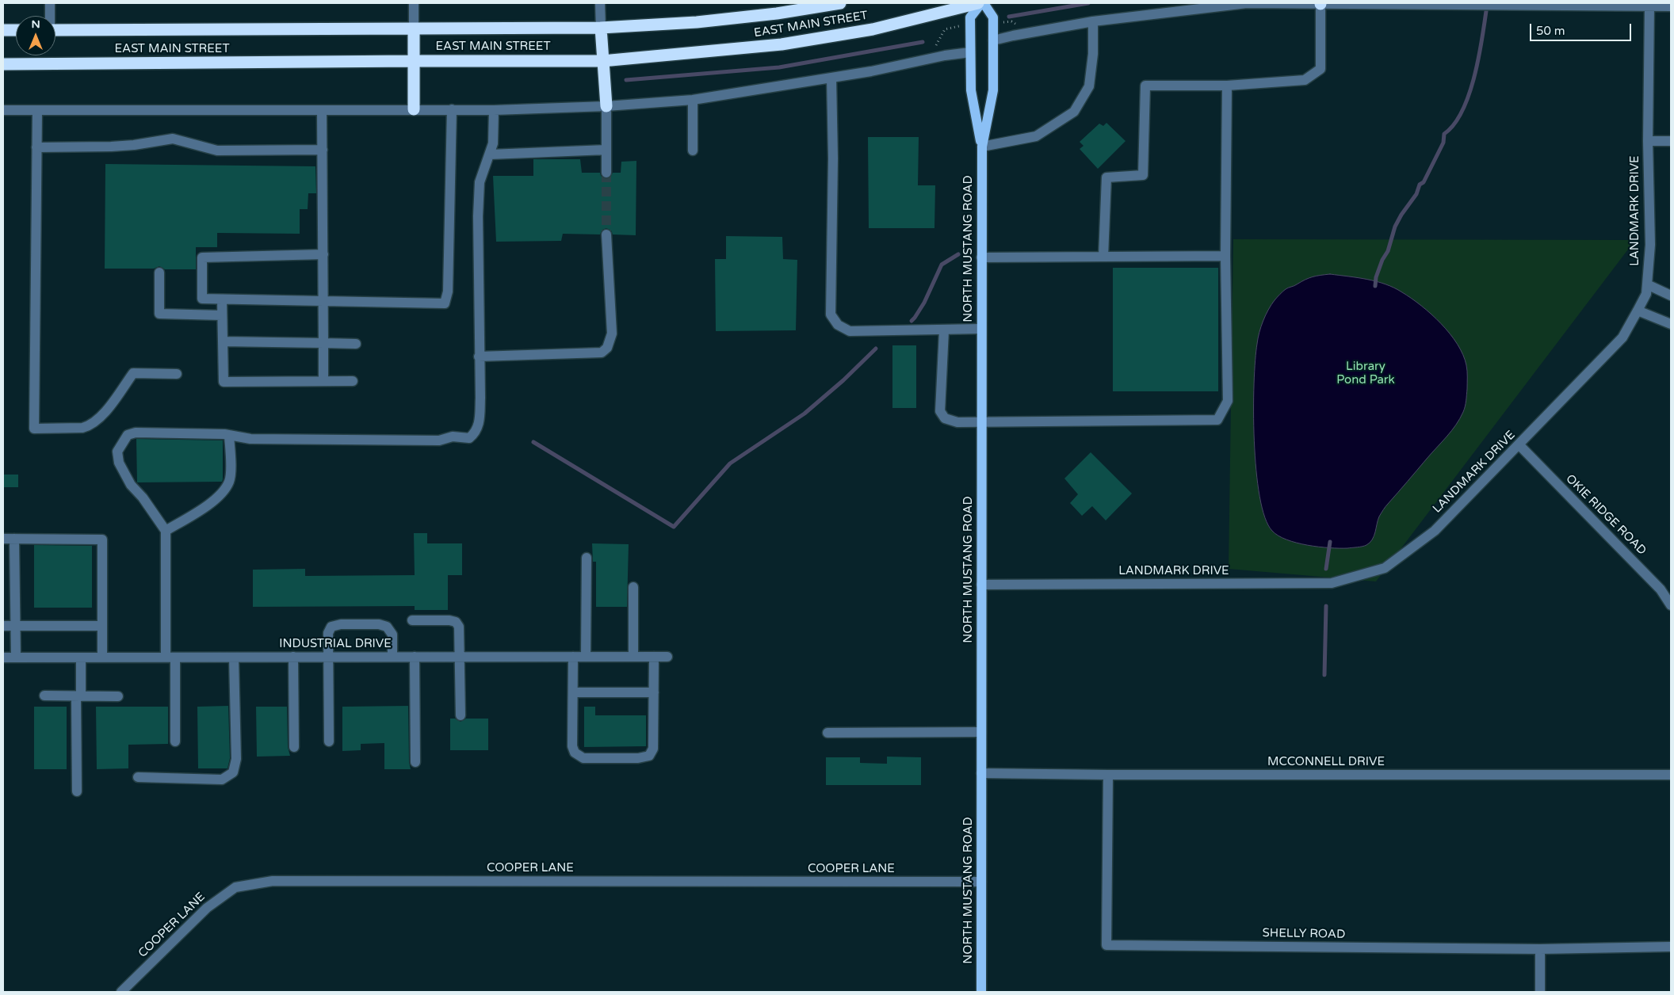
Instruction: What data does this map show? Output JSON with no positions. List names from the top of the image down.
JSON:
{
  "streets": {
    "highway": ["EAST MAIN STREET"],
    "main road": ["NORTH MUSTANG ROAD"],
    "street": [
      "LANDMARK DRIVE",
      "OKIE RIDGE ROAD",
      "INDUSTRIAL DRIVE",
      "MCCONNELL DRIVE",
      "COOPER LANE",
      "SHELLY ROAD"
    ]
  },
  "crossings": [
    ["LANDMARK DRIVE", "NORTH MUSTANG ROAD"],
    ["LANDMARK DRIVE", "OKIE RIDGE ROAD"],
    ["NORTH MUSTANG ROAD", "MCCONNELL DRIVE"],
    ["NORTH MUSTANG ROAD", "COOPER LANE"],
    ["MCCONNELL DRIVE", "SHELLY ROAD"]
  ],
  "parks": ["Library Pond Park"],
  "scale_bar": "50 m",
  "north": "top"
}
